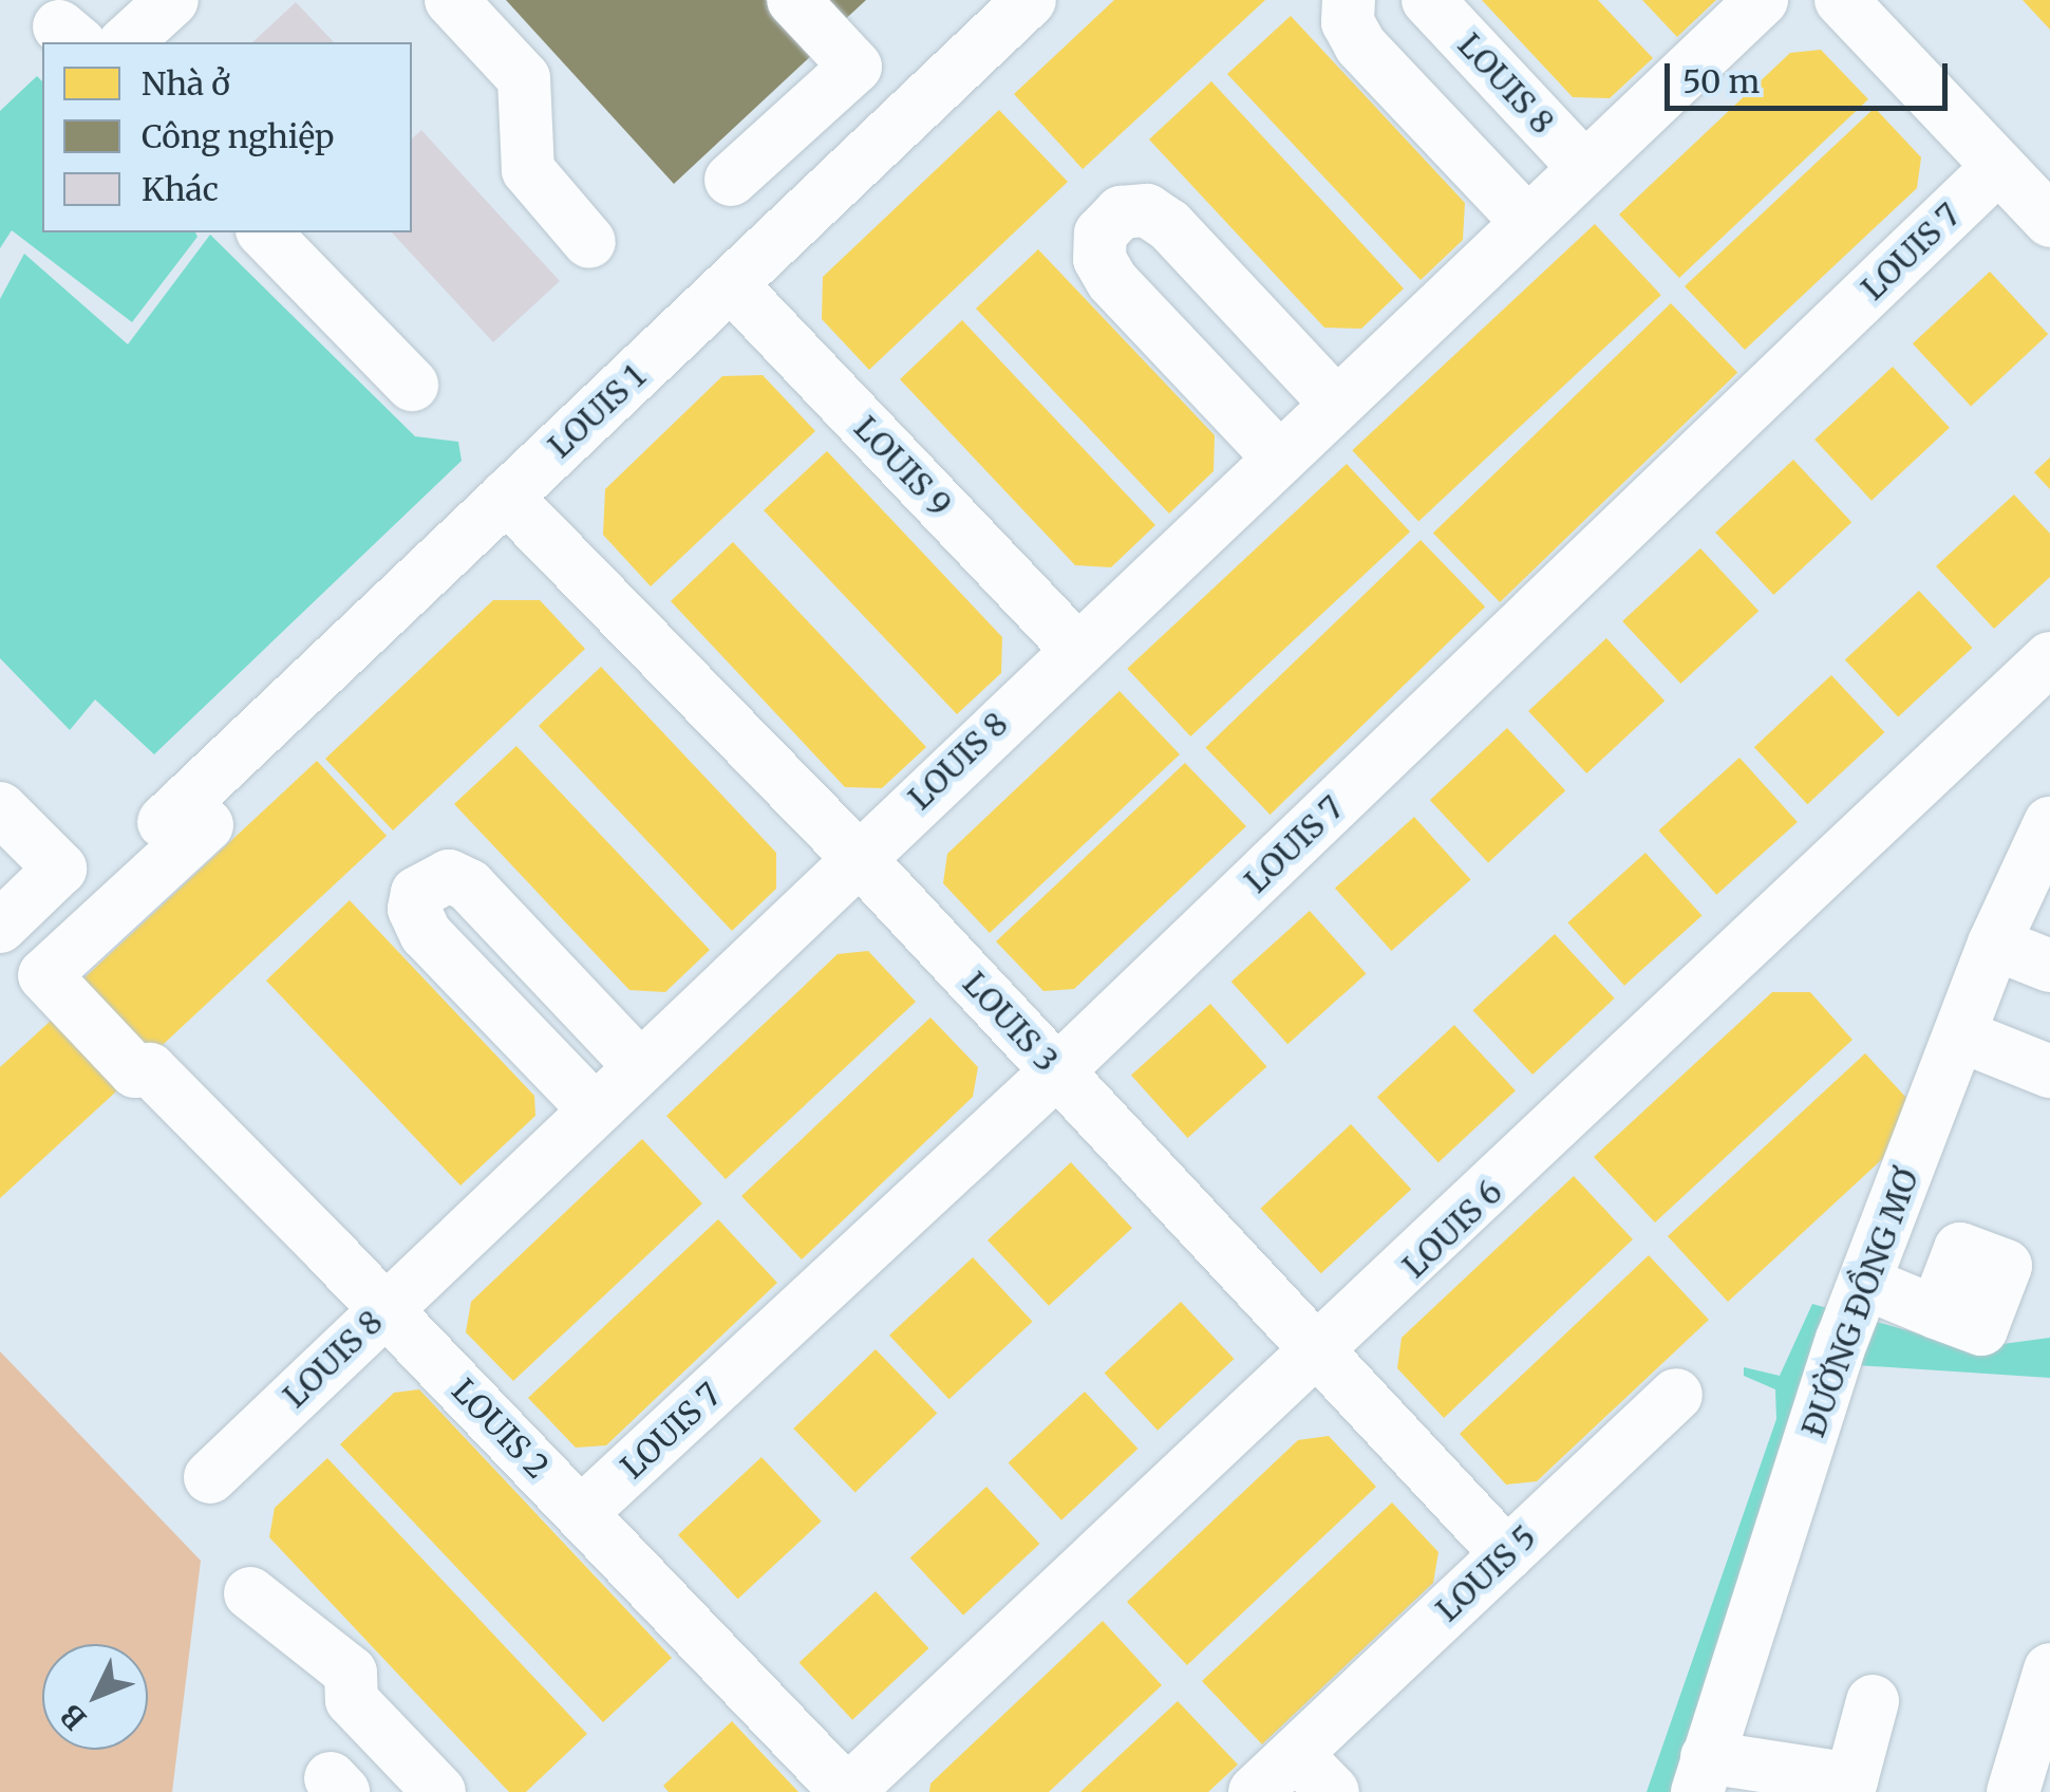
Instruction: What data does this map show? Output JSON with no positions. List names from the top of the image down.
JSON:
{
  "streets": {
    "street": [
      "LOUIS 8",
      "LOUIS 7",
      "LOUIS 1",
      "LOUIS 9",
      "LOUIS 3",
      "LOUIS 6",
      "ĐƯỜNG ĐỒNG MƠ",
      "LOUIS 2",
      "LOUIS 5"
    ]
  },
  "crossings": [
    ["LOUIS 8", "LOUIS 9"],
    ["LOUIS 8", "LOUIS 3"],
    ["LOUIS 8", "LOUIS 2"],
    ["LOUIS 7", "LOUIS 3"],
    ["LOUIS 7", "LOUIS 2"],
    ["LOUIS 1", "LOUIS 9"],
    ["LOUIS 1", "LOUIS 3"],
    ["LOUIS 1", "LOUIS 2"],
    ["LOUIS 3", "LOUIS 6"],
    ["LOUIS 3", "LOUIS 5"],
    ["LOUIS 6", "LOUIS 2"]
  ],
  "legend": ["Nhà ở", "Công nghiệp", "Khác"],
  "scale_bar": "50 m",
  "north": "bottom left"
}
